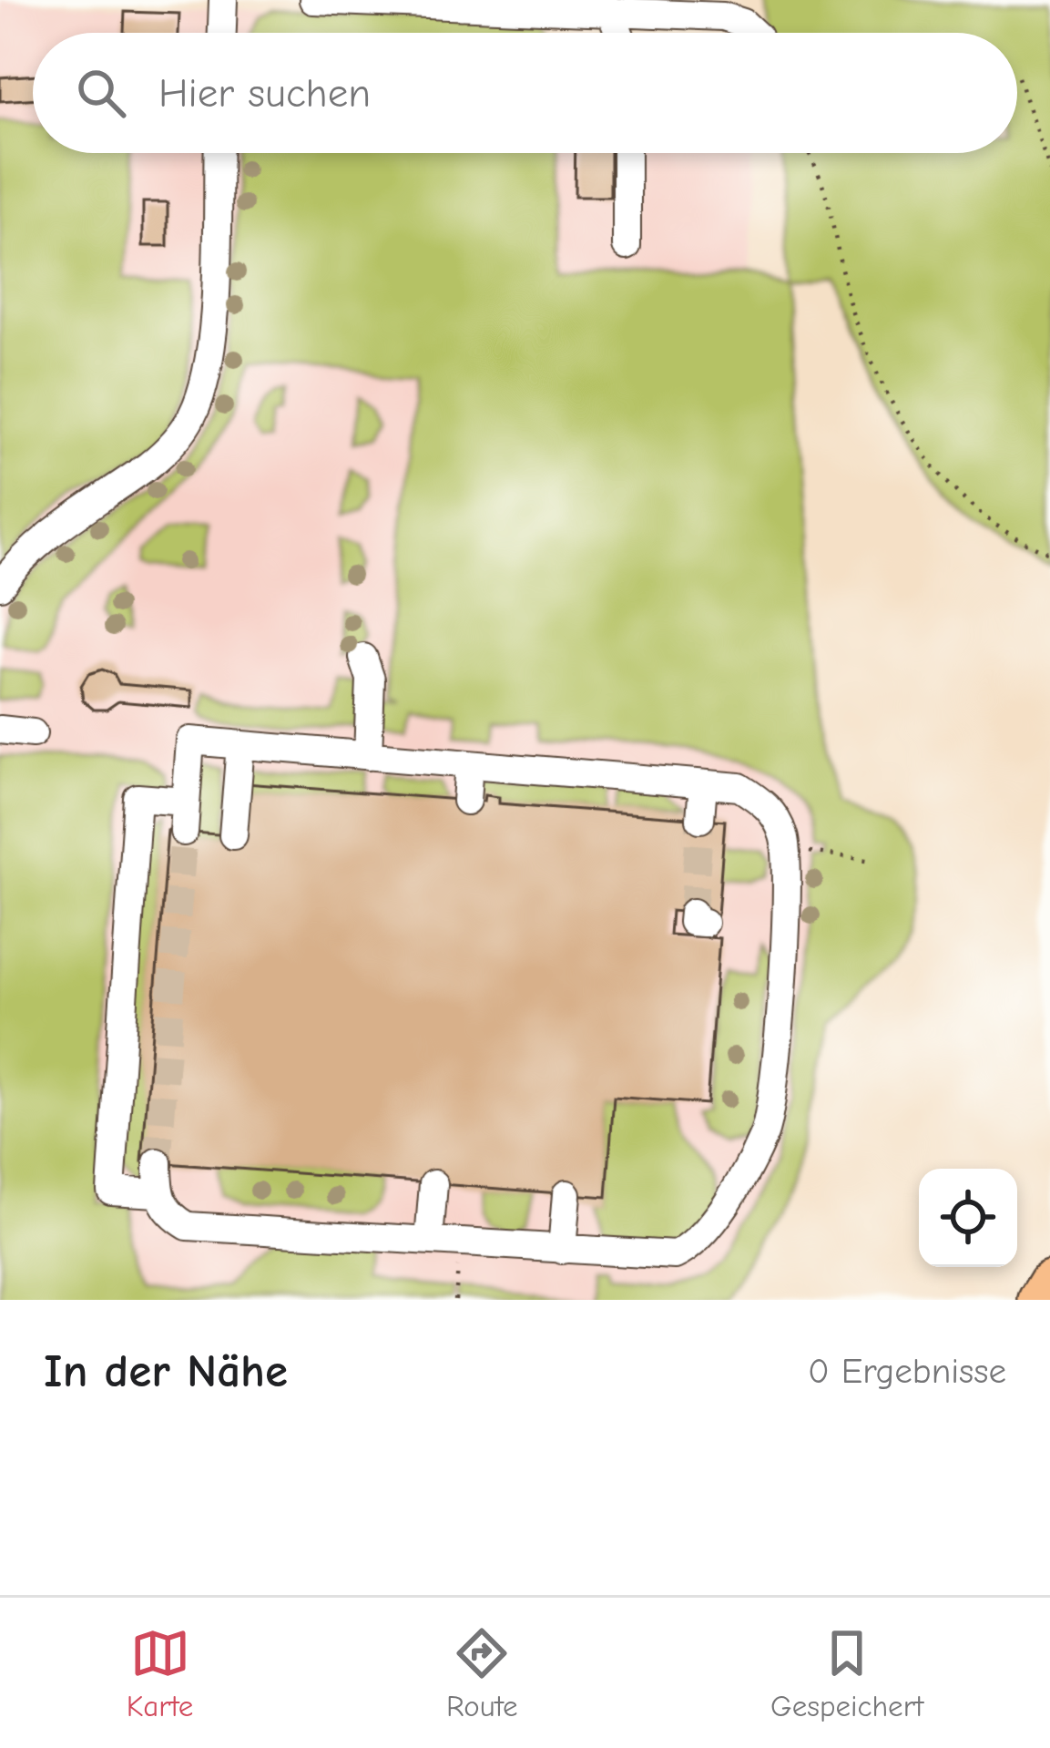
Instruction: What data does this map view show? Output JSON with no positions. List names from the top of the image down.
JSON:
{
  "page": {
    "search": "Hier suchen",
    "heading": ["In der Nähe", "0 Ergebnisse"],
    "nav": ["Karte", "Route", "Gespeichert"]
  }
}
